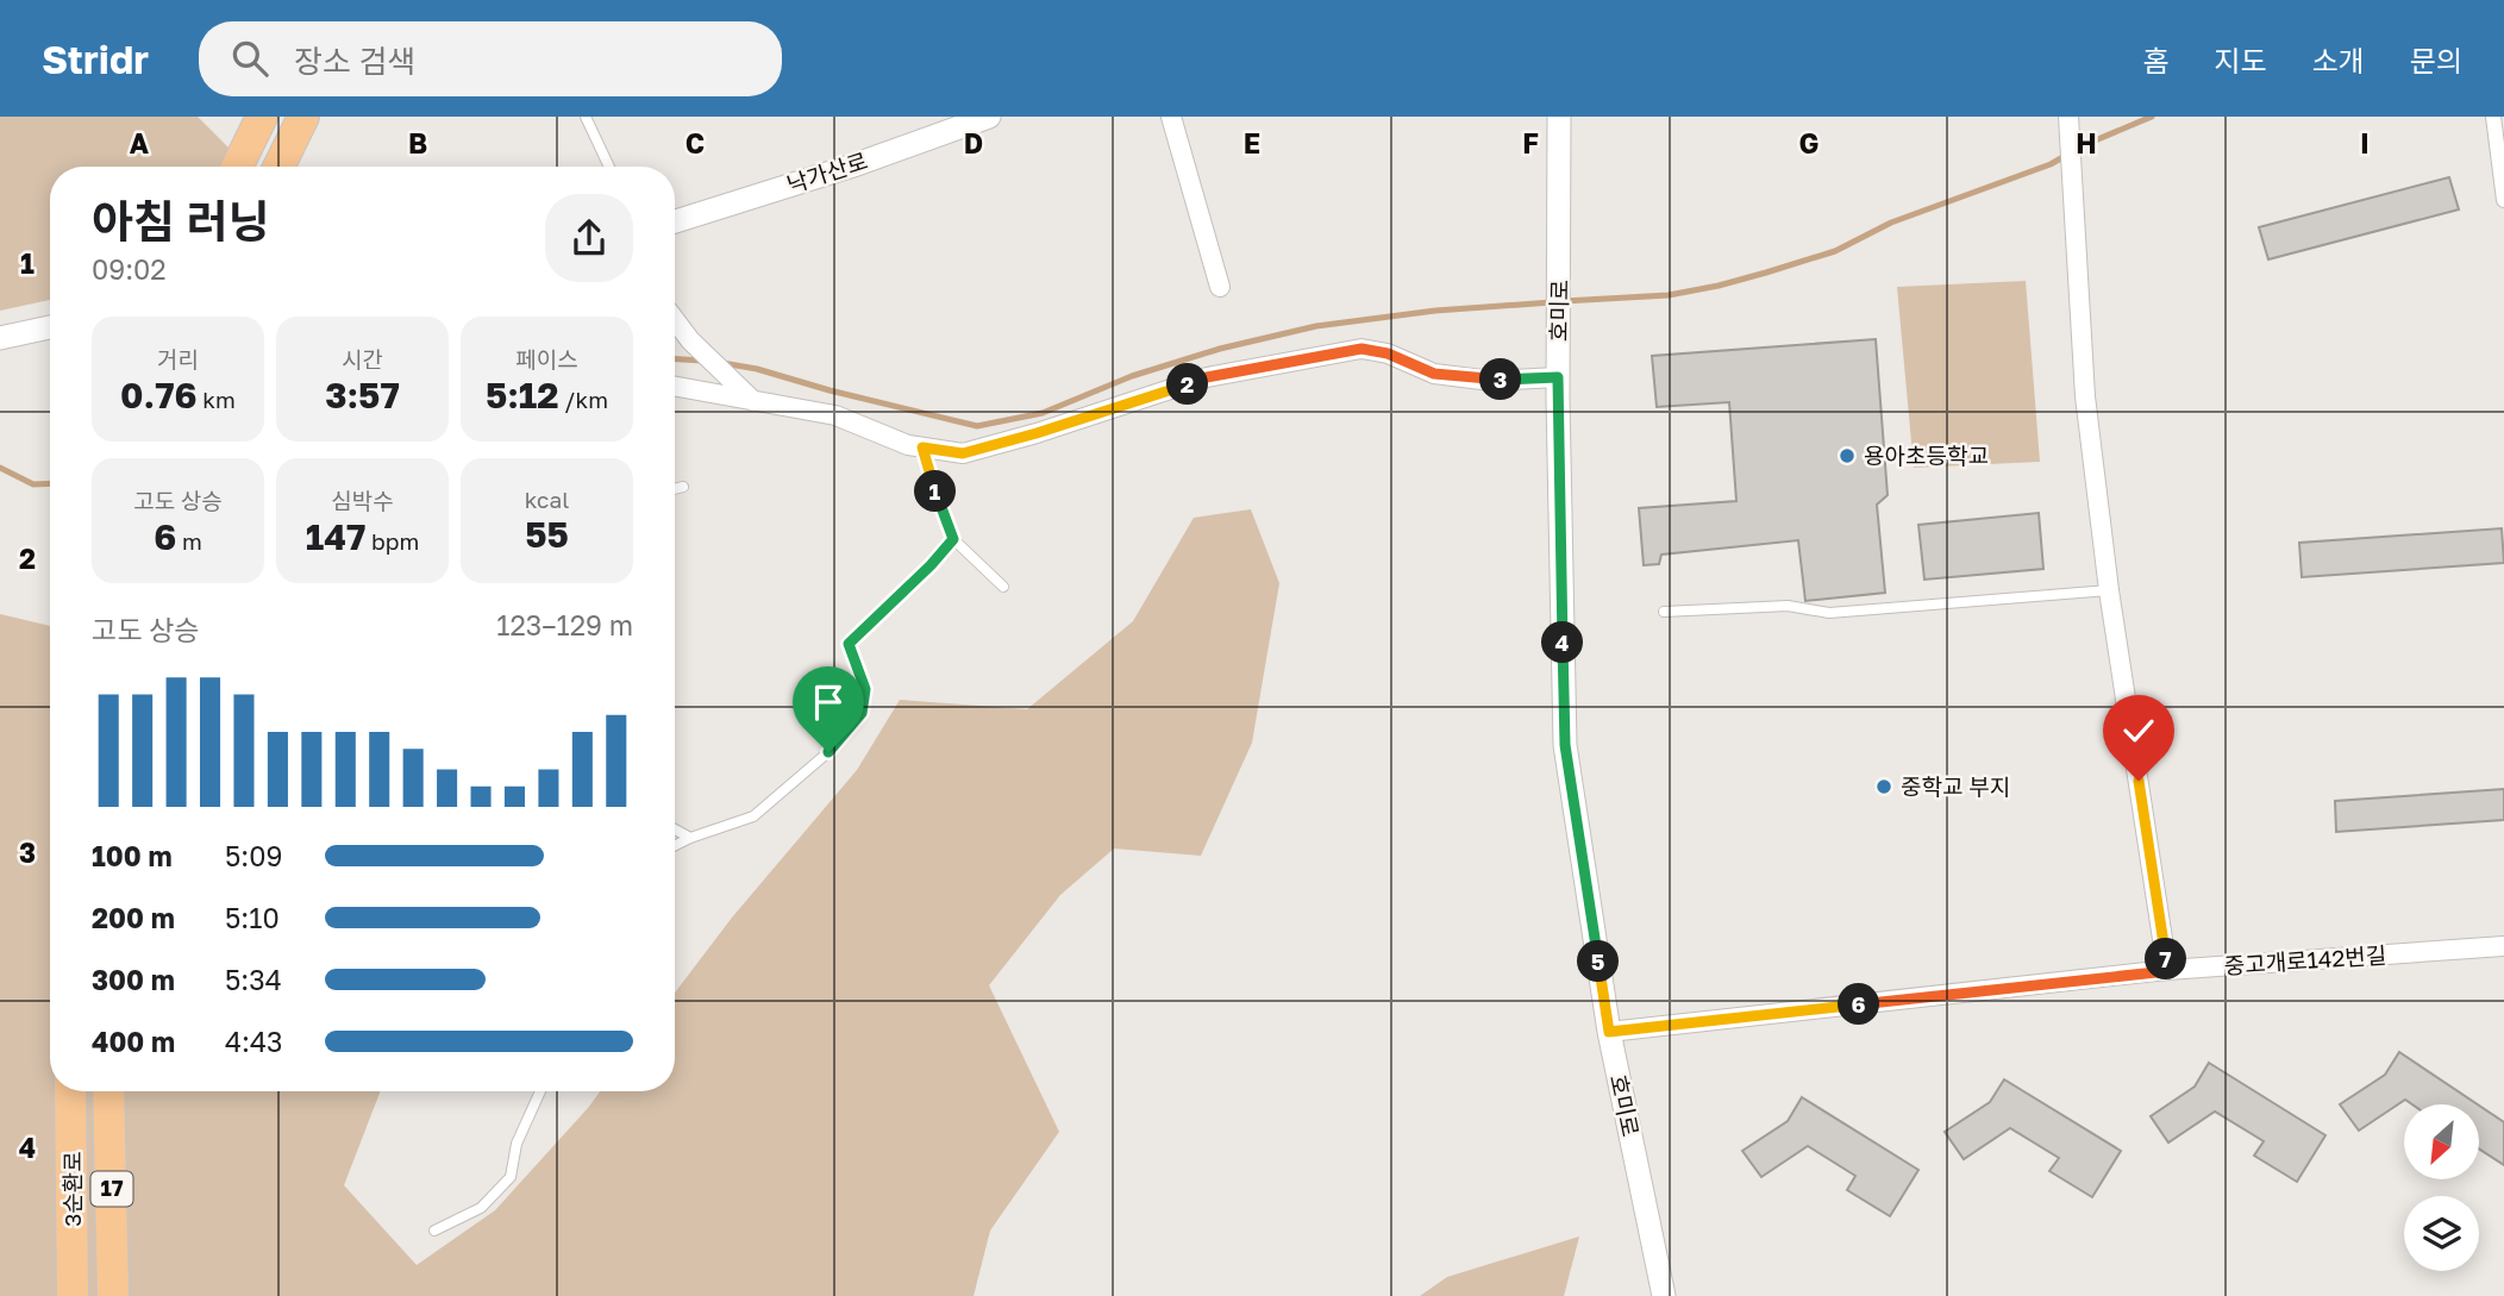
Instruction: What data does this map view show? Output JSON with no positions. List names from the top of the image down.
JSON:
{
  "streets": {
    "highway": ["3순환로", "17"],
    "street": ["낙가산로", "호미로", "중고개로142번길"]
  },
  "crossings": [
    ["호미로", "중고개로142번길"]
  ],
  "places": ["용아초등학교", "중학교 부지"],
  "north": "bottom left",
  "page": {
    "header": "Stridr",
    "search": "장소 검색",
    "nav": [
      "홈",
      "지도",
      "소개",
      "문의"
    ],
    "heading": ["아침 러닝", "09:02"],
    "stats": [
      ["거리", "0.76 km"],
      ["시간", "3:57"],
      ["페이스", "5:12 /km"],
      ["고도 상승", "6 m"],
      ["심박수", "147 bpm"],
      ["kcal", "55"]
    ],
    "pins": [
      "3",
      "2",
      "1",
      "4",
      "7",
      "5",
      "6"
    ],
    "chart": ["고도 상승", "123–129 m"],
    "list": [
      {
        "name": "100 m",
        "note": "5:09"
      },
      {
        "name": "200 m",
        "note": "5:10"
      },
      {
        "name": "300 m",
        "note": "5:34"
      },
      {
        "name": "400 m",
        "note": "4:43"
      }
    ]
  },
  "grid": {
    "columns": [
      "A",
      "B",
      "C",
      "D",
      "E",
      "F",
      "G",
      "H",
      "I"
    ],
    "rows": [
      "1",
      "2",
      "3",
      "4"
    ]
  }
}
